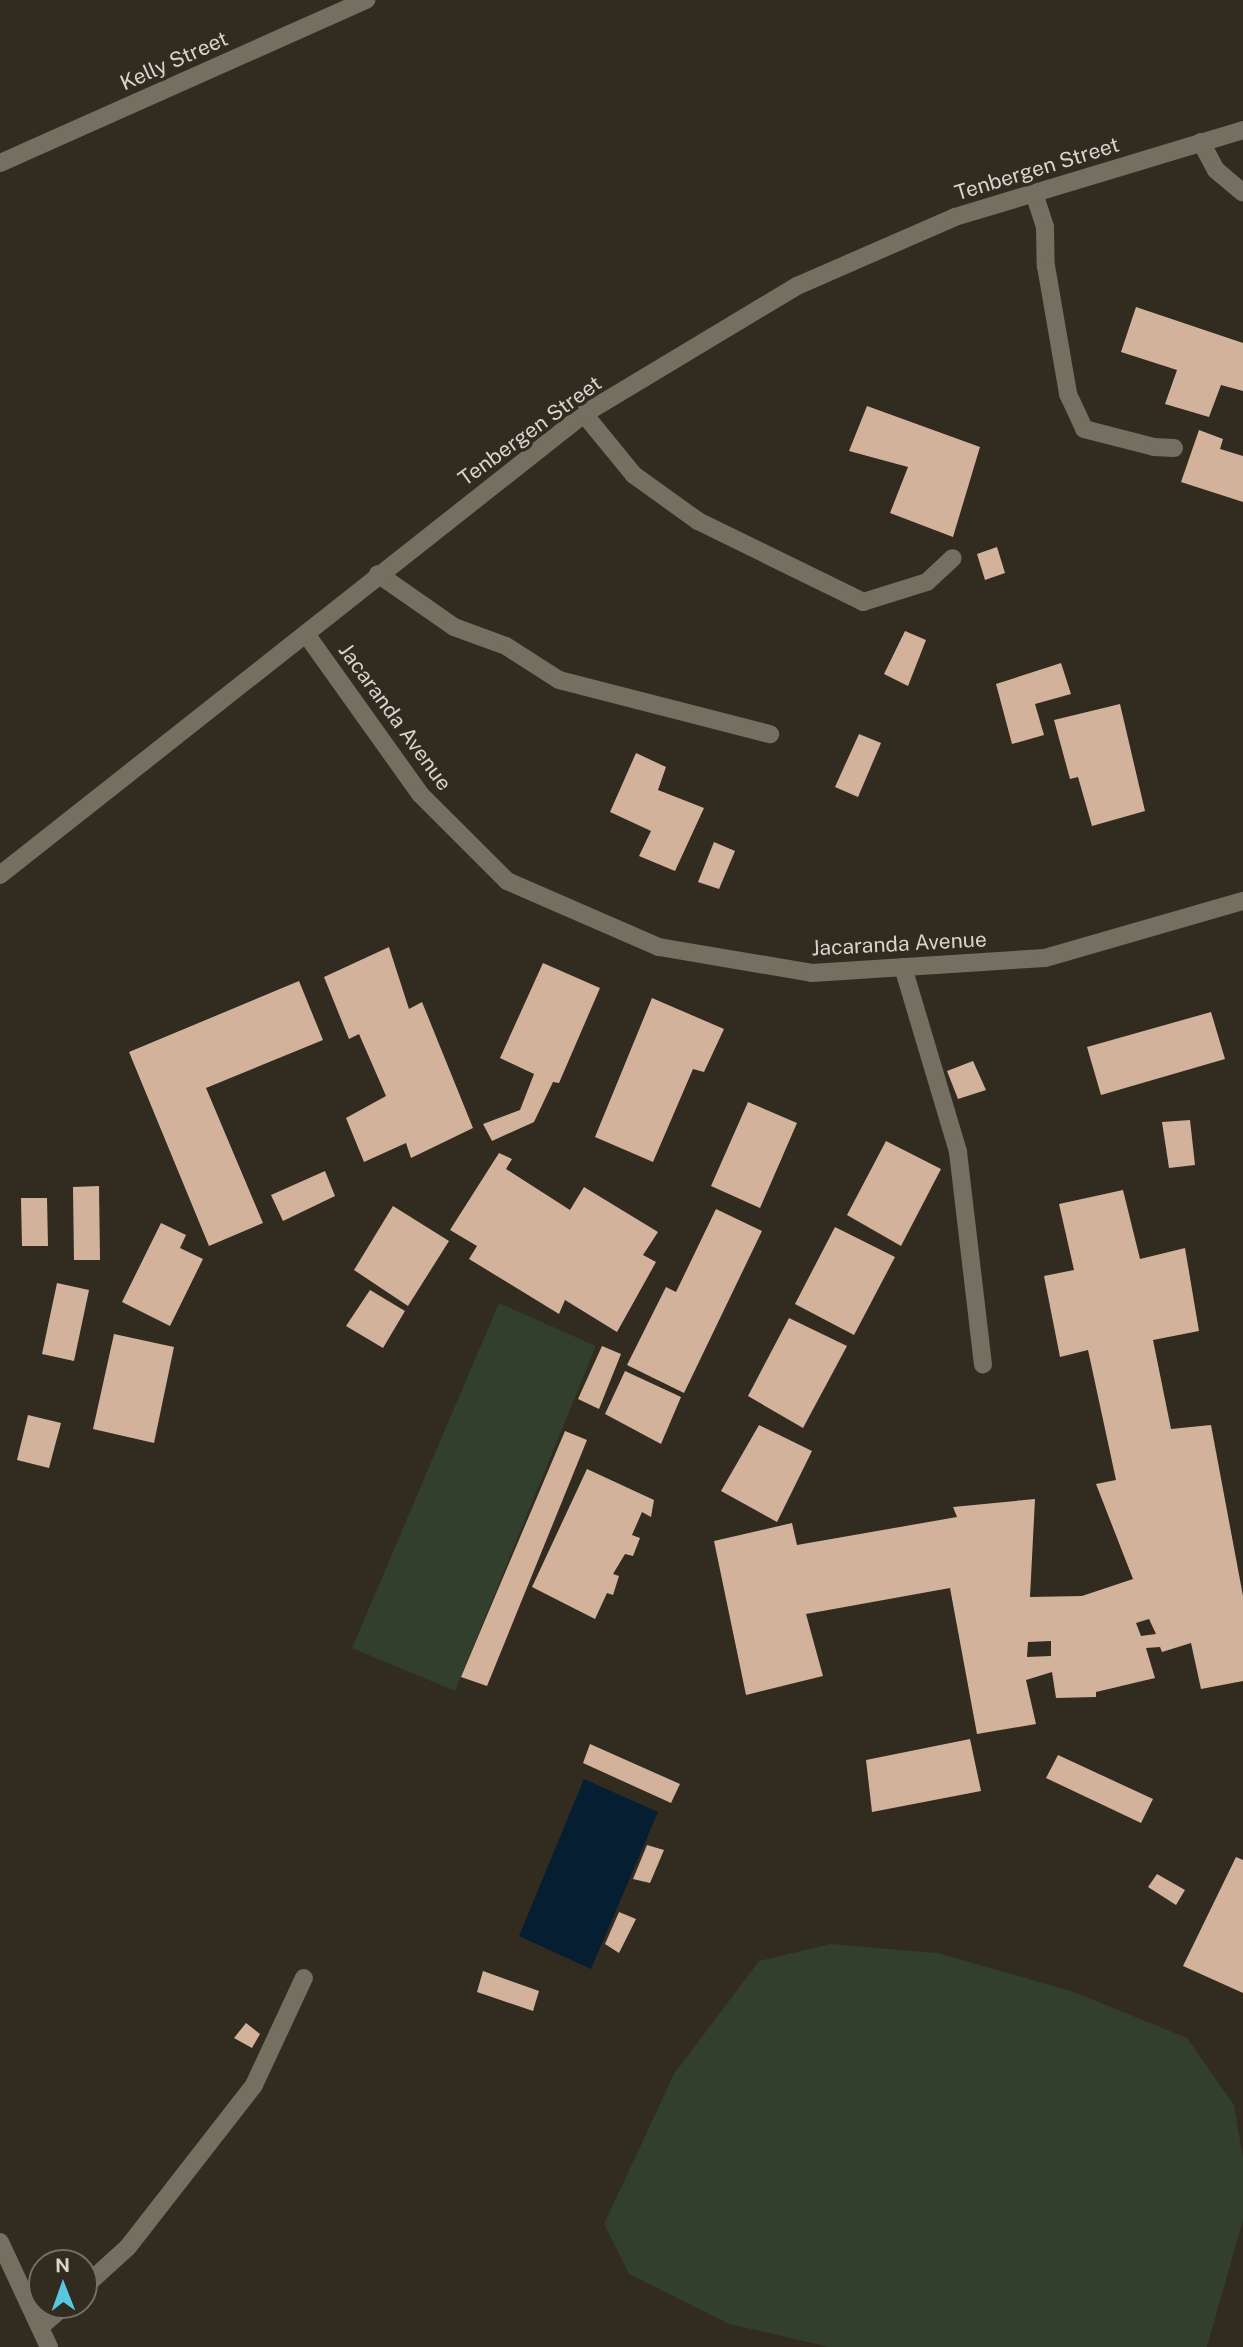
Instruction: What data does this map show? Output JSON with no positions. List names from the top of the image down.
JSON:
{
  "streets": {
    "street": ["Kelly Street", "Tenbergen Street", "Jacaranda Avenue"]
  },
  "crossings": [
    ["Tenbergen Street", "Jacaranda Avenue"]
  ],
  "north": "top"
}
